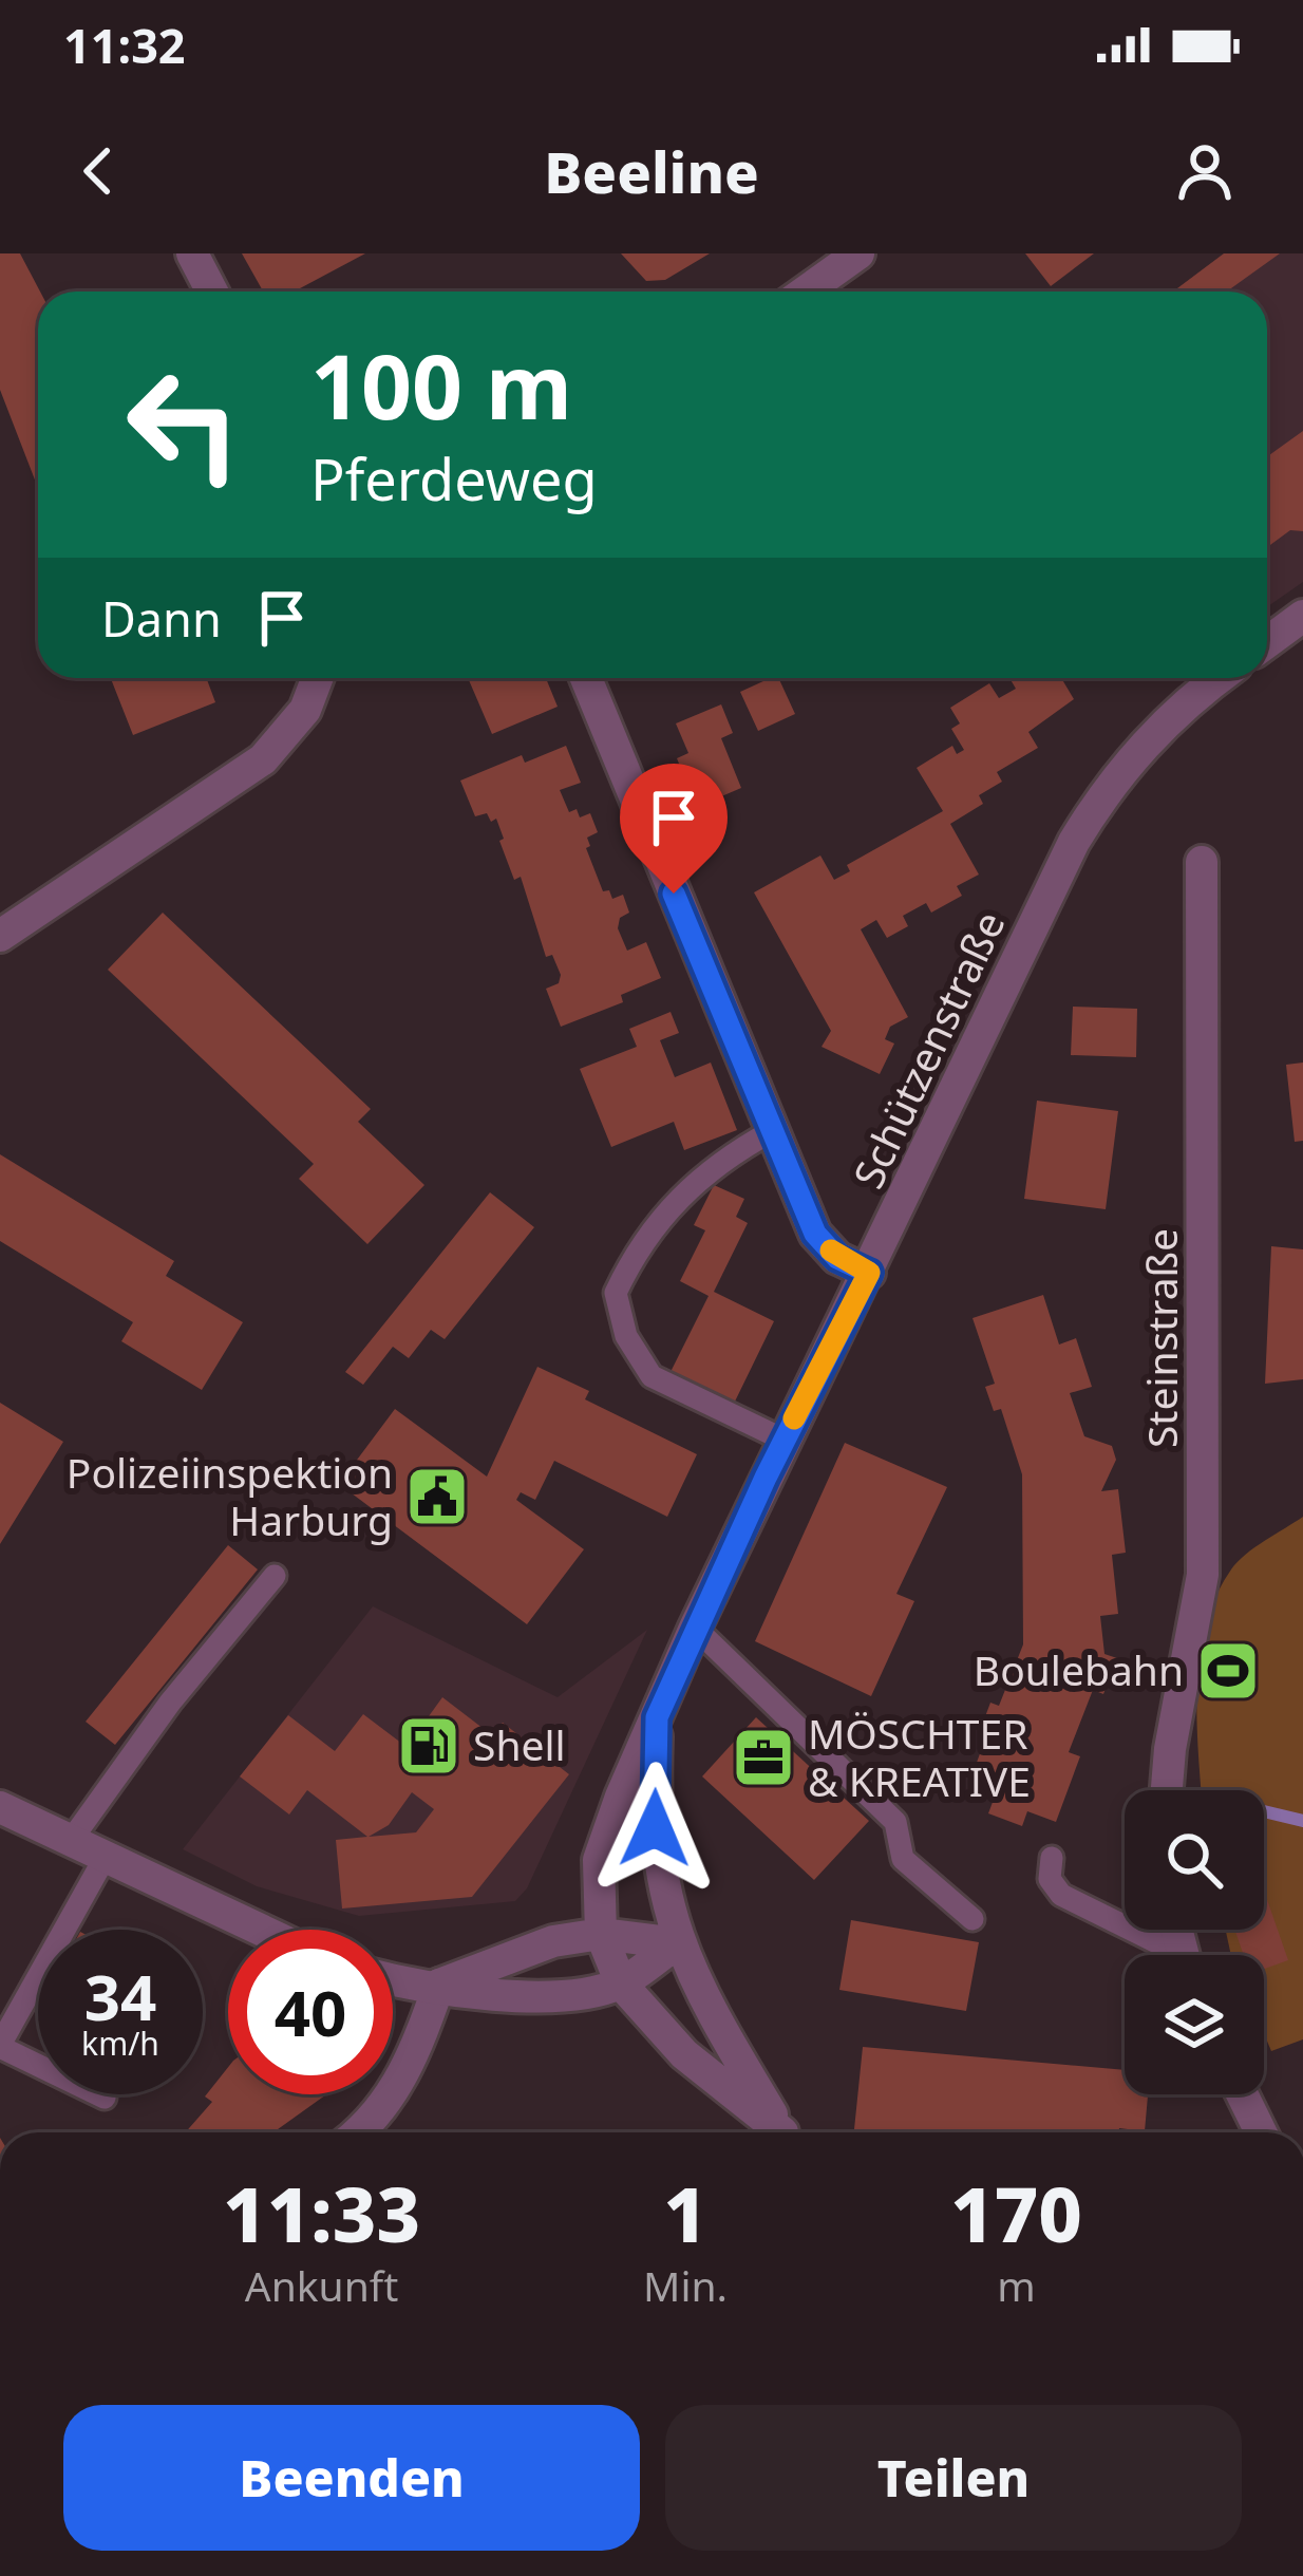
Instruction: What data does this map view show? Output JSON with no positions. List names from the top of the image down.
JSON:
{
  "streets": {
    "street": ["Schützenstraße", "Steinstraße"]
  },
  "places": {
    "public building": ["Polizeiinspektion Harburg"],
    "sports": ["Boulebahn"],
    "fuel station": ["Shell"],
    "office": ["MÖSCHTER & KREATIVE"]
  },
  "page": {
    "status": "11:32",
    "header": "Beeline",
    "turn": ["100 m", "Pferdeweg"],
    "then": "Dann",
    "speed": "34 km/h",
    "limit": "40",
    "eta": [
      "11:33",
      "Ankunft",
      "1",
      "Min.",
      "170",
      "m"
    ],
    "buttons": ["Beenden", "Teilen"]
  }
}
